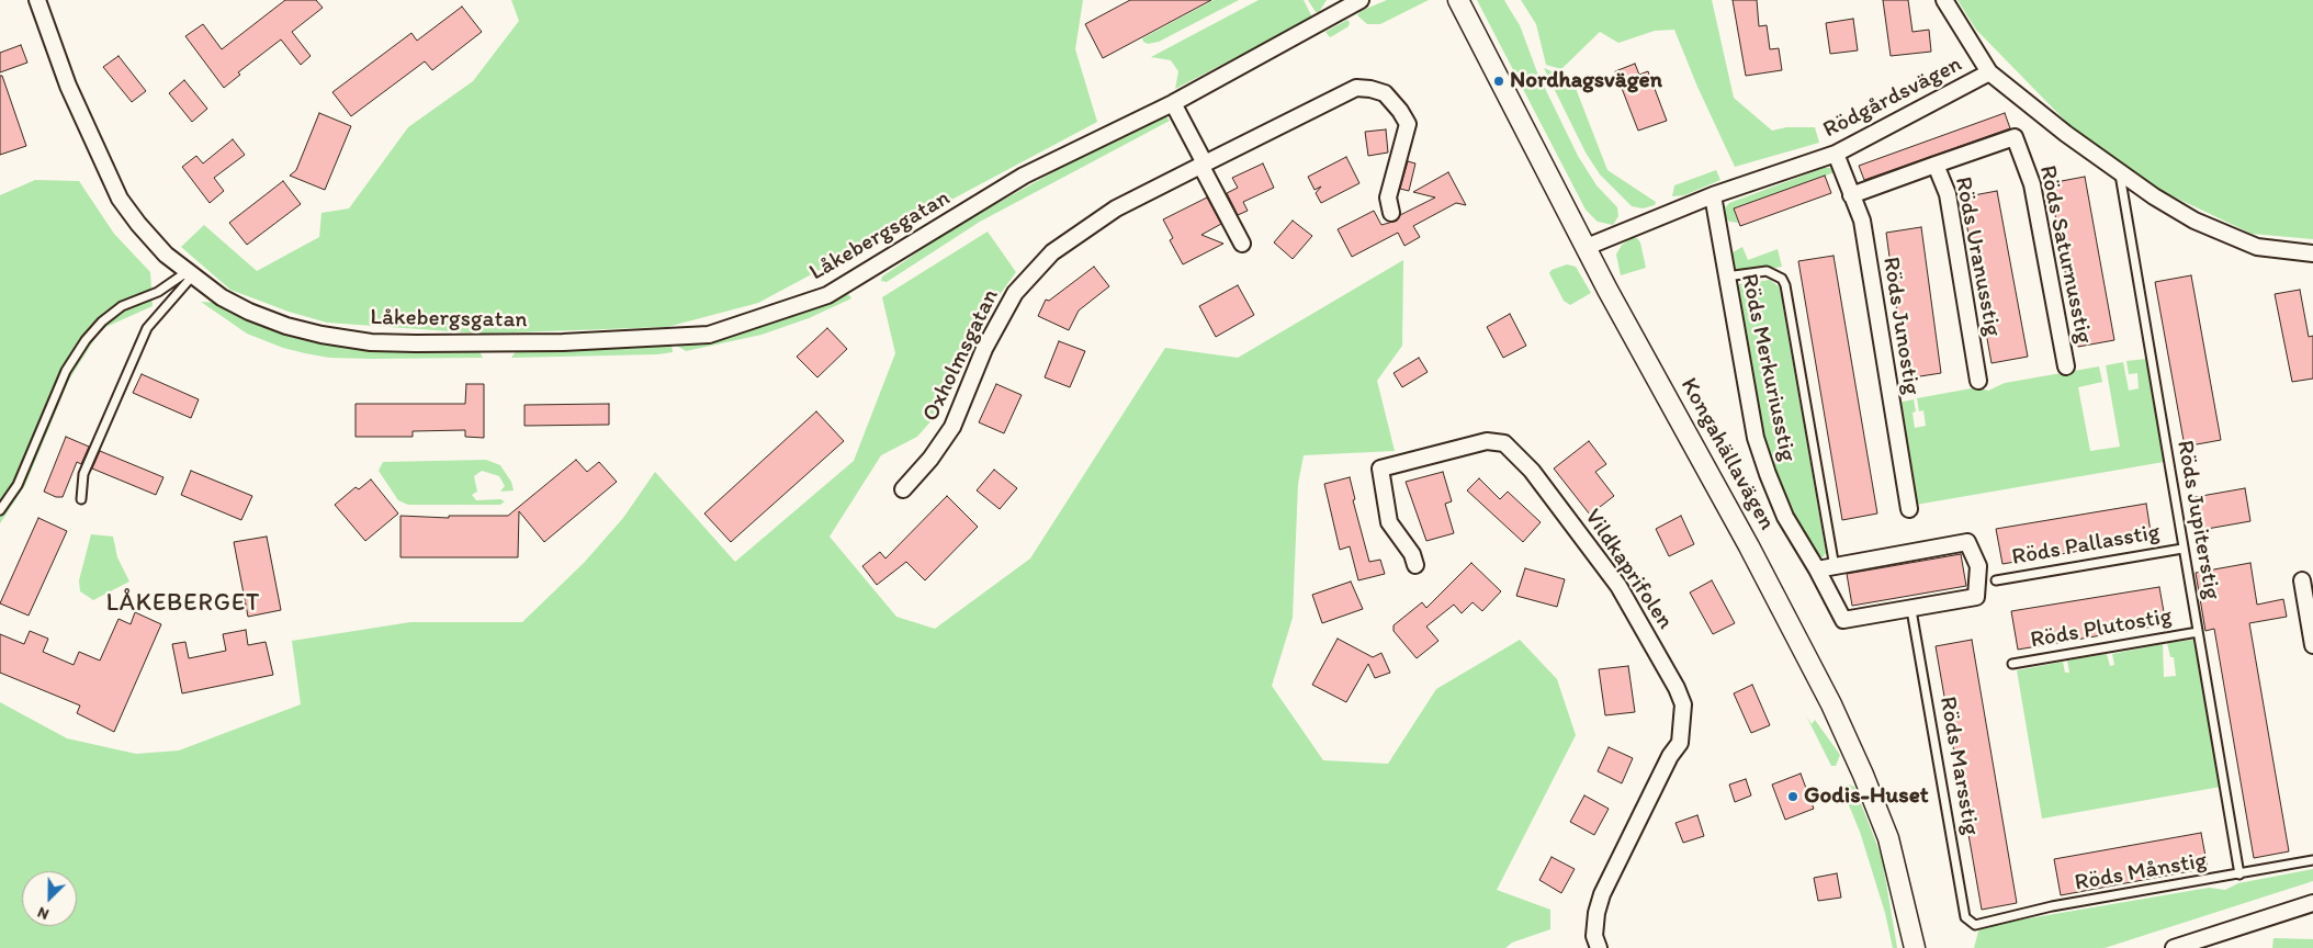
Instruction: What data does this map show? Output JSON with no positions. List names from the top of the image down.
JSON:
{
  "streets": {
    "street": [
      "Rödgårdsvägen",
      "Låkebergsgatan",
      "Röds Saturnusstig",
      "Röds Uranusstig",
      "Röds Junostig",
      "Oxholmsgatan",
      "Röds Merkuriusstig",
      "Kongahällavägen",
      "Vildkaprifolen"
    ],
    "lane": [
      "Röds Jupiterstig",
      "Röds Pallasstig",
      "Röds Plutostig",
      "Röds Marsstig",
      "Röds Månstig"
    ]
  },
  "crossings": [
    ["Rödgårdsvägen", "Röds Junostig"],
    ["Rödgårdsvägen", "Röds Merkuriusstig"],
    ["Rödgårdsvägen", "Kongahällavägen"],
    ["Rödgårdsvägen", "Röds Jupiterstig"],
    ["Röds Saturnusstig", "Röds Uranusstig"],
    ["Röds Uranusstig", "Röds Junostig"],
    ["Röds Merkuriusstig", "Röds Marsstig"],
    ["Röds Jupiterstig", "Röds Pallasstig"],
    ["Röds Jupiterstig", "Röds Plutostig"],
    ["Röds Jupiterstig", "Röds Månstig"],
    ["Röds Marsstig", "Röds Månstig"]
  ],
  "districts": ["LÅKEBERGET"],
  "places": ["Nordhagsvägen", "Godis-Huset"],
  "north": "bottom left"
}
